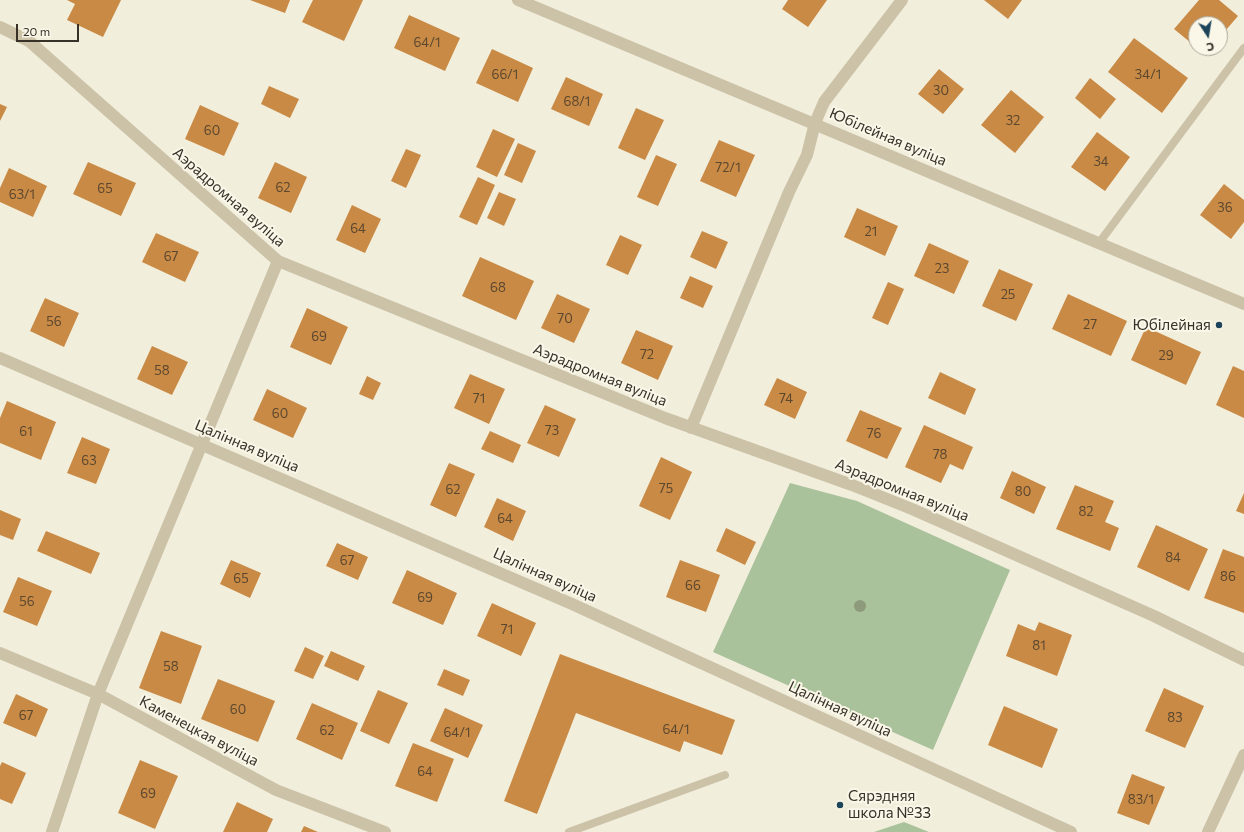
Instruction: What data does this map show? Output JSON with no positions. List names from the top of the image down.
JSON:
{
  "streets": {
    "street": [
      "Юбілейная вуліца",
      "Аэрадромная вуліца",
      "Цалінная вуліца",
      "Каменецкая вуліца"
    ]
  },
  "places": ["Юбілейная", "Сярэдняя школа №33"],
  "house_numbers": [
    "64/1",
    "66/1",
    "34/1",
    "30",
    "68/1",
    "32",
    "60",
    "34",
    "72/1",
    "62",
    "65",
    "63/1",
    "36",
    "64",
    "21",
    "67",
    "23",
    "68",
    "25",
    "70",
    "56",
    "27",
    "69",
    "72",
    "29",
    "58",
    "71",
    "74",
    "60",
    "73",
    "61",
    "76",
    "78",
    "63",
    "75",
    "62",
    "80",
    "82",
    "64",
    "84",
    "67",
    "86",
    "65",
    "66",
    "69",
    "56",
    "71",
    "81",
    "58",
    "60",
    "67",
    "83",
    "64/1",
    "62",
    "64/1",
    "64",
    "69",
    "83/1"
  ],
  "scale_bar": "20 m",
  "north": "bottom"
}
